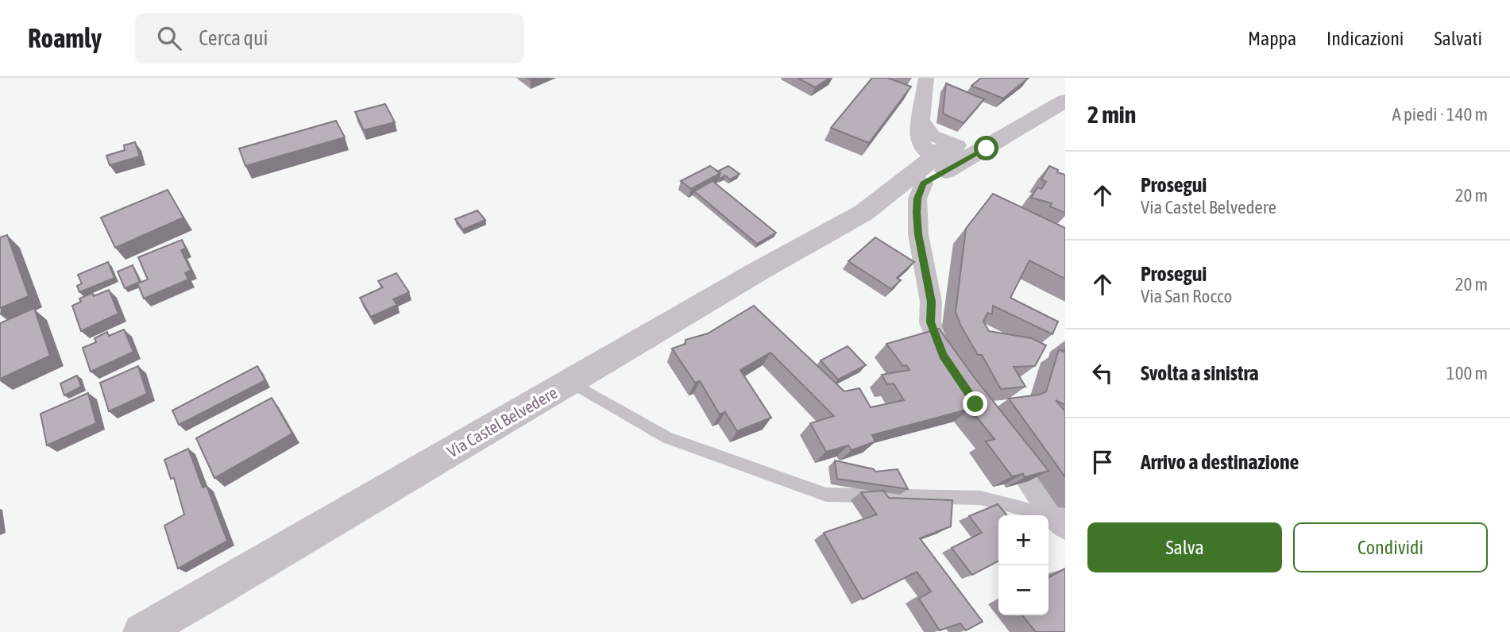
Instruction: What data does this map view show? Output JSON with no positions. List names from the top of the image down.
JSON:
{
  "streets": {
    "street": ["Via Castel Belvedere"]
  },
  "page": {
    "header": "Roamly",
    "search": "Cerca qui",
    "nav": ["Mappa", "Indicazioni", "Salvati"],
    "heading": ["2 min", "A piedi · 140 m"],
    "list": [
      ["Prosegui", "Via Castel Belvedere", "20 m"],
      ["Prosegui", "Via San Rocco", "20 m"],
      ["Svolta a sinistra", "100 m"],
      "Arrivo a destinazione"
    ],
    "buttons": ["Salva", "Condividi"],
    "map_buttons": ["+", "−"]
  }
}
